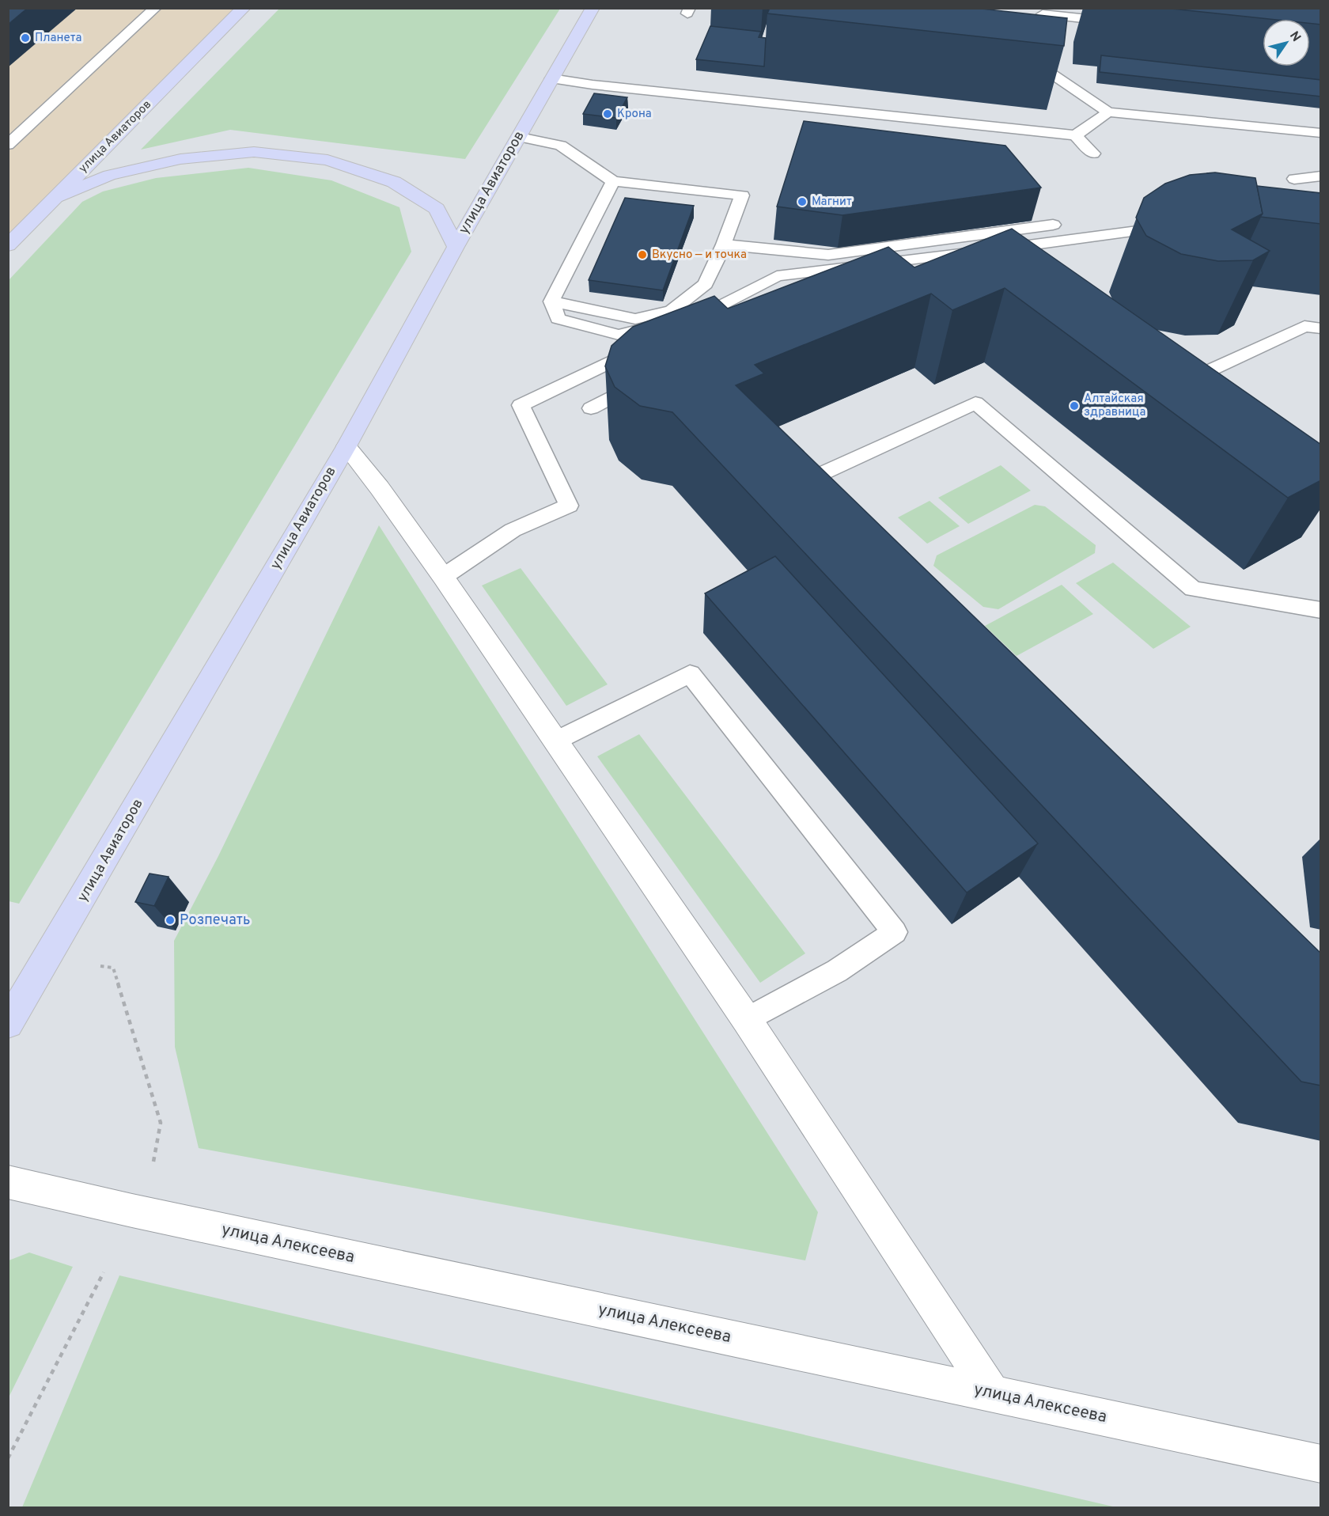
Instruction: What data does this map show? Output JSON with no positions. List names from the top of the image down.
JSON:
{
  "streets": {
    "main road": ["улица Авиаторов"],
    "street": ["улица Алексеева"]
  },
  "places": [
    "Планета",
    "Крона",
    "Магнит",
    "Вкусно — и точка",
    "Алтайская здравница",
    "Розпечать"
  ],
  "north": "top right"
}
